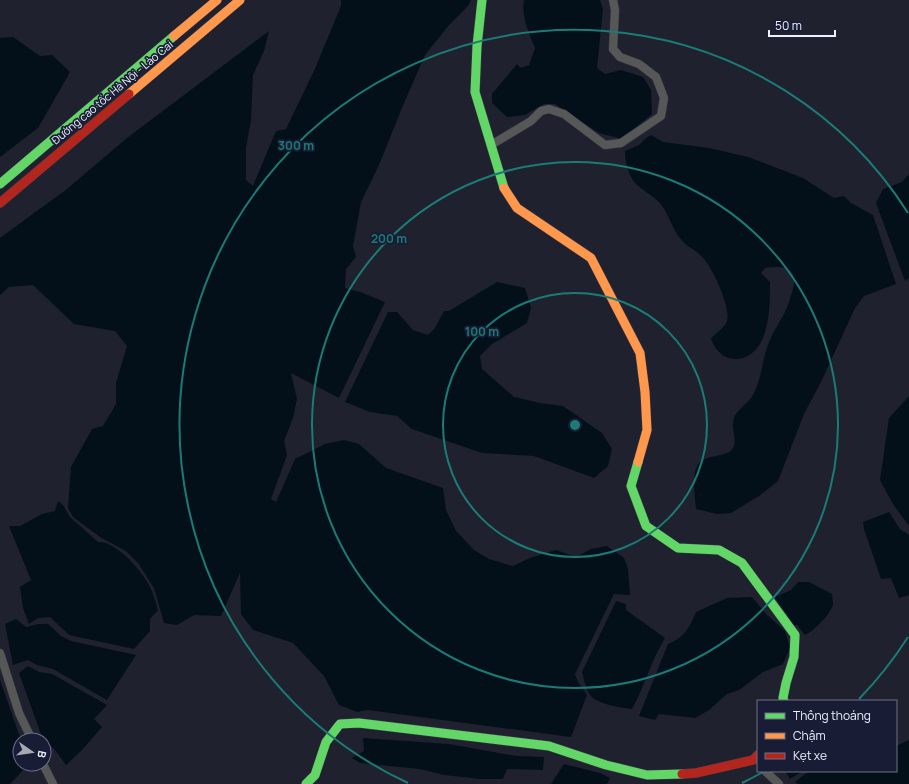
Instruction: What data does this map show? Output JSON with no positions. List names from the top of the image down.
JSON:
{
  "streets": {
    "main road": ["Đường cao tốc Hà Nội - Lào Cai"]
  },
  "legend": ["Thông thoáng", "Chậm", "Kẹt xe"],
  "scale_bar": "50 m",
  "north": "right",
  "rings": ["300 m", "200 m", "100 m"]
}
